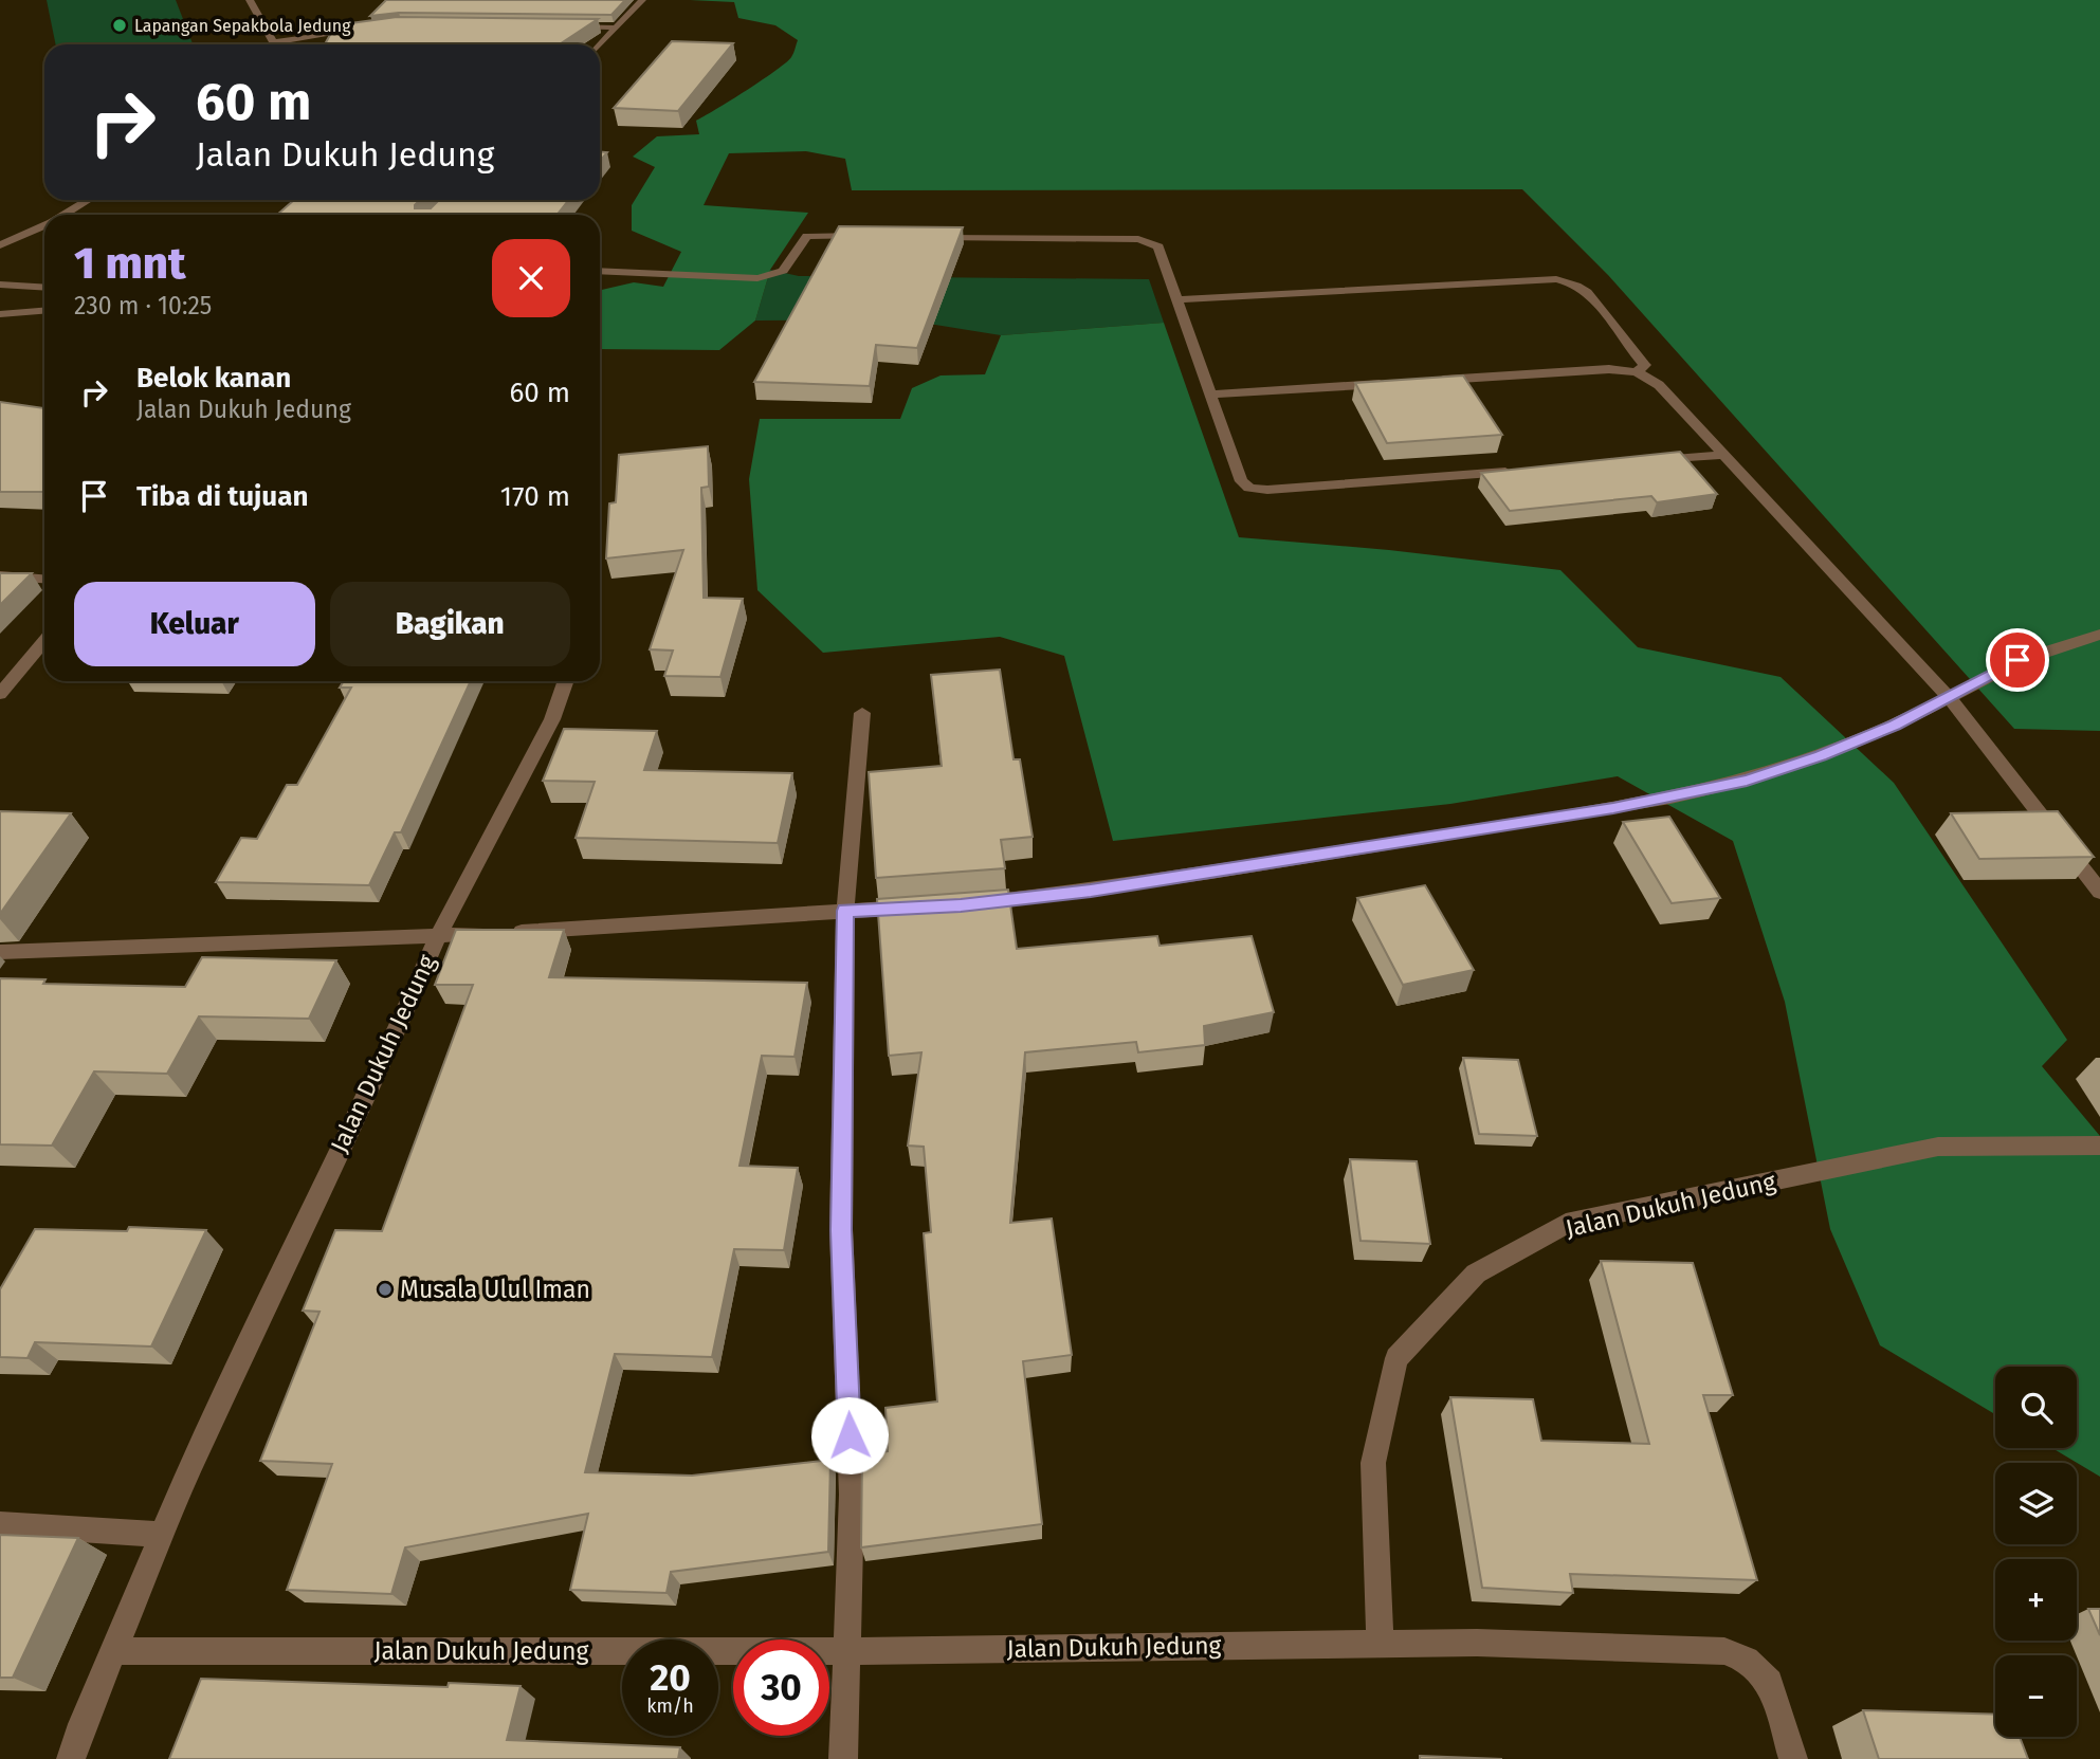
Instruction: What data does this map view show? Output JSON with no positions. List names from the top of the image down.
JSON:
{
  "streets": {
    "street": ["Jalan Dukuh Jedung"]
  },
  "places": ["Lapangan Sepakbola Jedung", "Musala Ulul Iman"],
  "page": {
    "turn": ["60 m", "Jalan Dukuh Jedung"],
    "heading": ["1 mnt", "230 m · 10:25"],
    "list": [
      {
        "name": "Belok kanan",
        "note": "Jalan Dukuh Jedung",
        "value": "60 m"
      },
      {
        "name": "Tiba di tujuan",
        "value": "170 m"
      }
    ],
    "buttons": ["Keluar", "Bagikan"],
    "map_buttons": ["+", "−"],
    "speed": "20 km/h",
    "limit": "30"
  }
}
